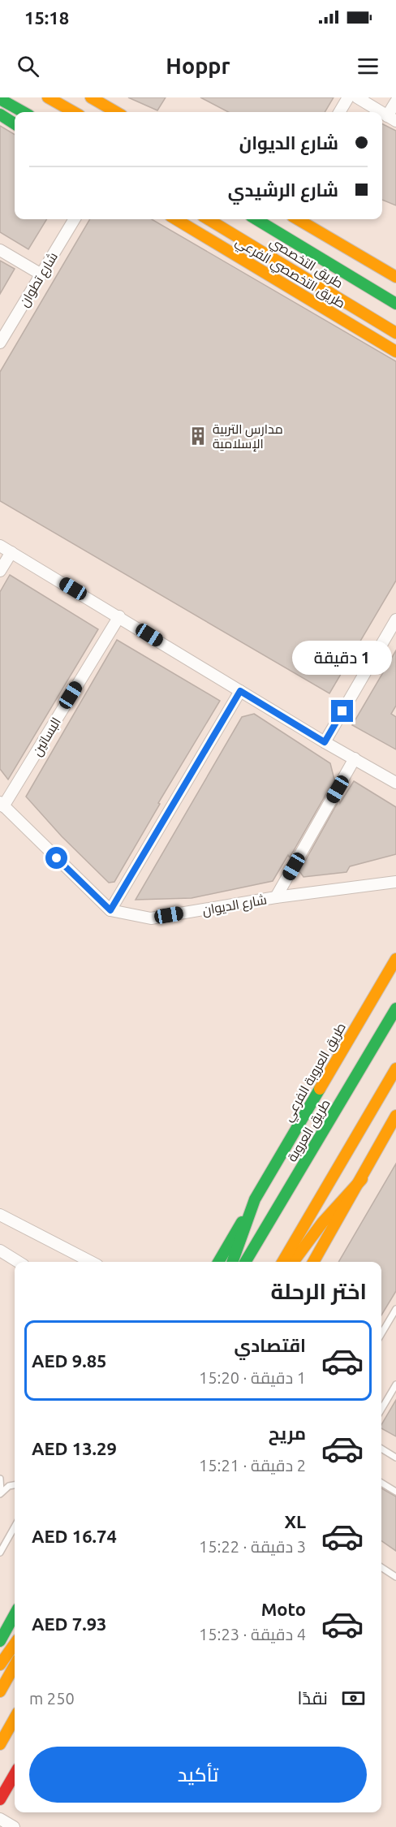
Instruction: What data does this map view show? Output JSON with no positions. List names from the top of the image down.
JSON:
{
  "streets": {
    "main road": [
      "طريق التخصصي",
      "طريق التخصصي الفرعي",
      "طريق العروبة الفرعي",
      "طريق العروبة"
    ],
    "street": ["شارع تطوان", "البساتين", "شارع الديوان"]
  },
  "places": {
    "building": ["مدارس التربية الإسلامية"]
  },
  "page": {
    "status": "15:18",
    "header": "Hoppr",
    "banner": ["شارع الديوان", "شارع الرشيدي"],
    "bubble": "1 دقيقة",
    "heading": "اختر الرحلة",
    "list": [
      {
        "name": "اقتصادي",
        "note": "1 دقيقة · 15:20",
        "value": "AED 9.85"
      },
      {
        "name": "مريح",
        "note": "2 دقيقة · 15:21",
        "value": "AED 13.29"
      },
      {
        "name": "XL",
        "note": "3 دقيقة · 15:22",
        "value": "AED 16.74"
      },
      {
        "name": "Moto",
        "note": "4 دقيقة · 15:23",
        "value": "AED 7.93"
      }
    ],
    "pay": ["نقدًا", "250 m"],
    "buttons": "تأكيد"
  }
}
